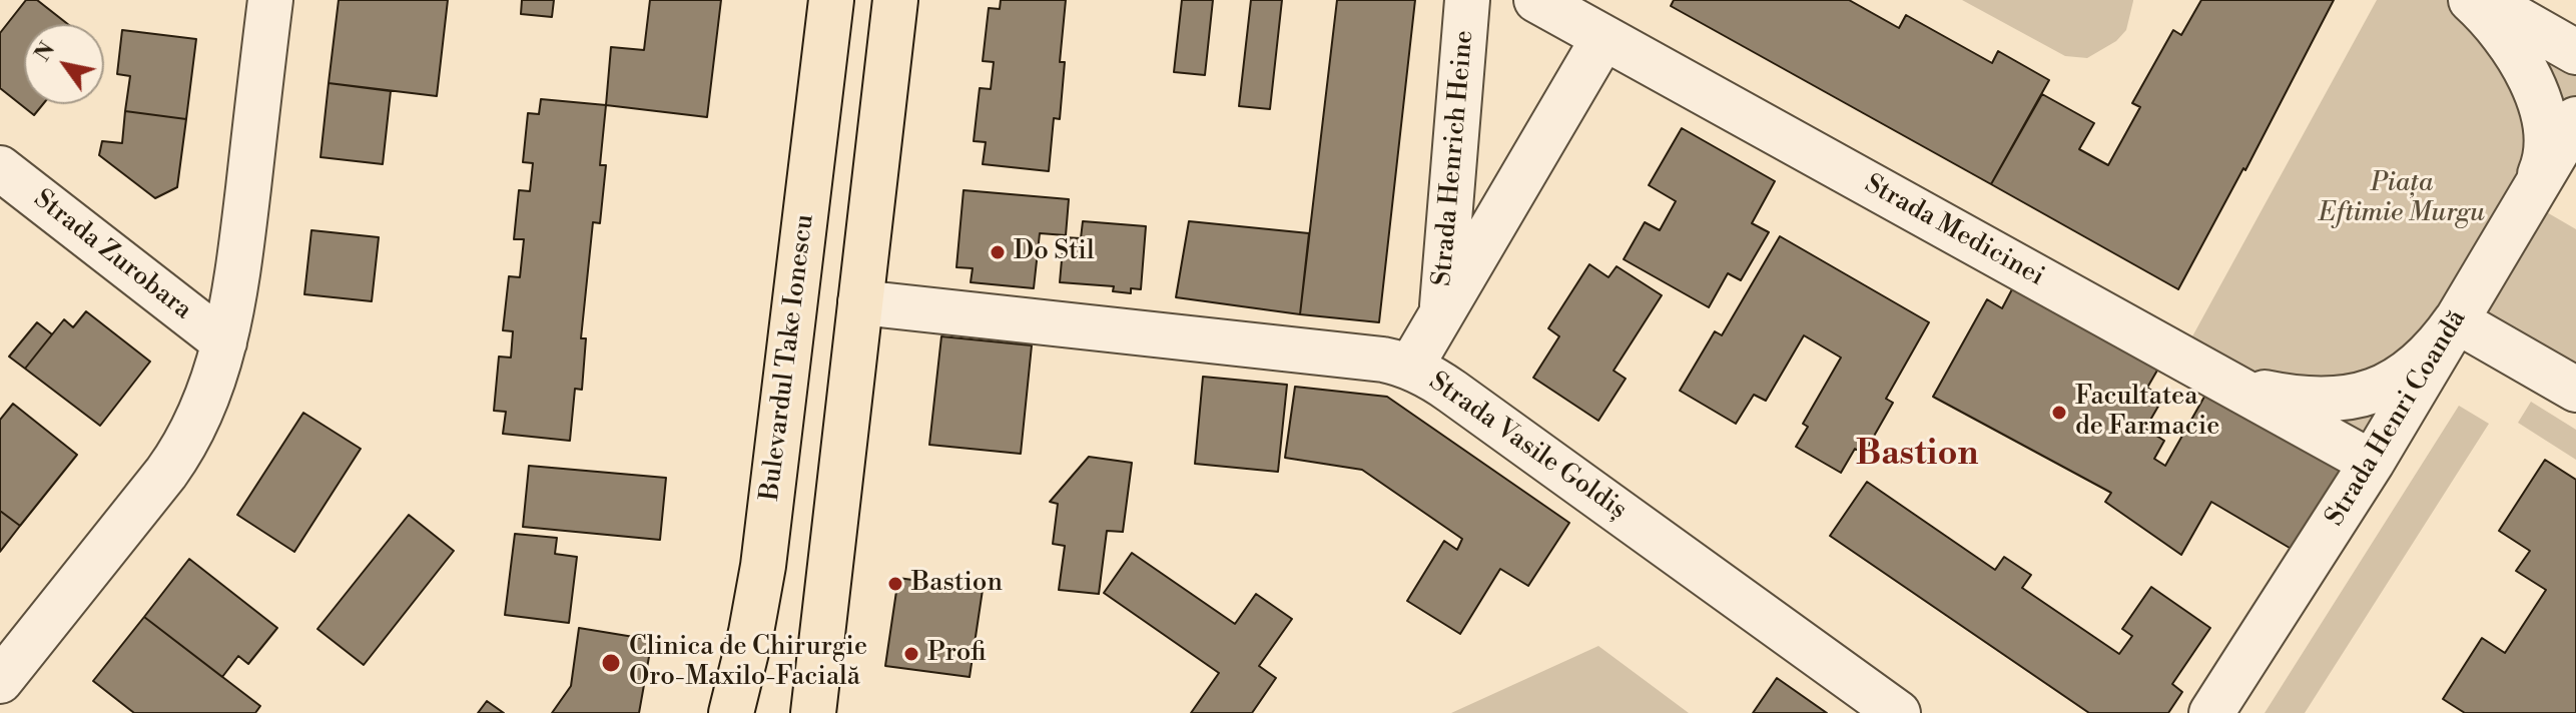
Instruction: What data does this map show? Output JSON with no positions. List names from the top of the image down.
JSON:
{
  "streets": {
    "main road": ["Bulevardul Take Ionescu"],
    "street": [
      "Strada Henrich Heine",
      "Strada Medicinei",
      "Strada Zurobara",
      "Strada Henri Coandă",
      "Strada Vasile Goldiș"
    ]
  },
  "crossings": [
    ["Strada Medicinei", "Strada Henri Coandă"]
  ],
  "districts": ["Bastion"],
  "parks": ["Piața Eftimie Murgu"],
  "places": [
    "Do Stil",
    "Facultatea de Farmacie",
    "Bastion",
    "Profi",
    "Clinica de Chirurgie Oro-Maxilo-Facială"
  ],
  "north": "top left"
}
